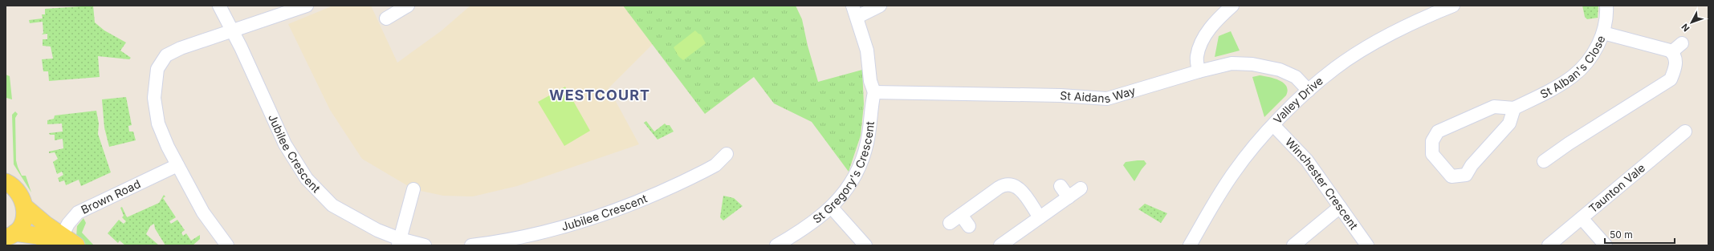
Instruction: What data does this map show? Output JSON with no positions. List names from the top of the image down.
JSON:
{
  "streets": {
    "street": [
      "St Alban's Close",
      "St Aidans Way",
      "Valley Drive",
      "Jubilee Crescent",
      "St Gregory's Crescent",
      "Winchester Crescent",
      "Taunton Vale",
      "Brown Road"
    ]
  },
  "crossings": [
    ["St Aidans Way", "Valley Drive"],
    ["St Aidans Way", "St Gregory's Crescent"],
    ["Valley Drive", "Winchester Crescent"]
  ],
  "districts": ["WESTCOURT"],
  "scale_bar": "50 m",
  "north": "bottom left"
}
